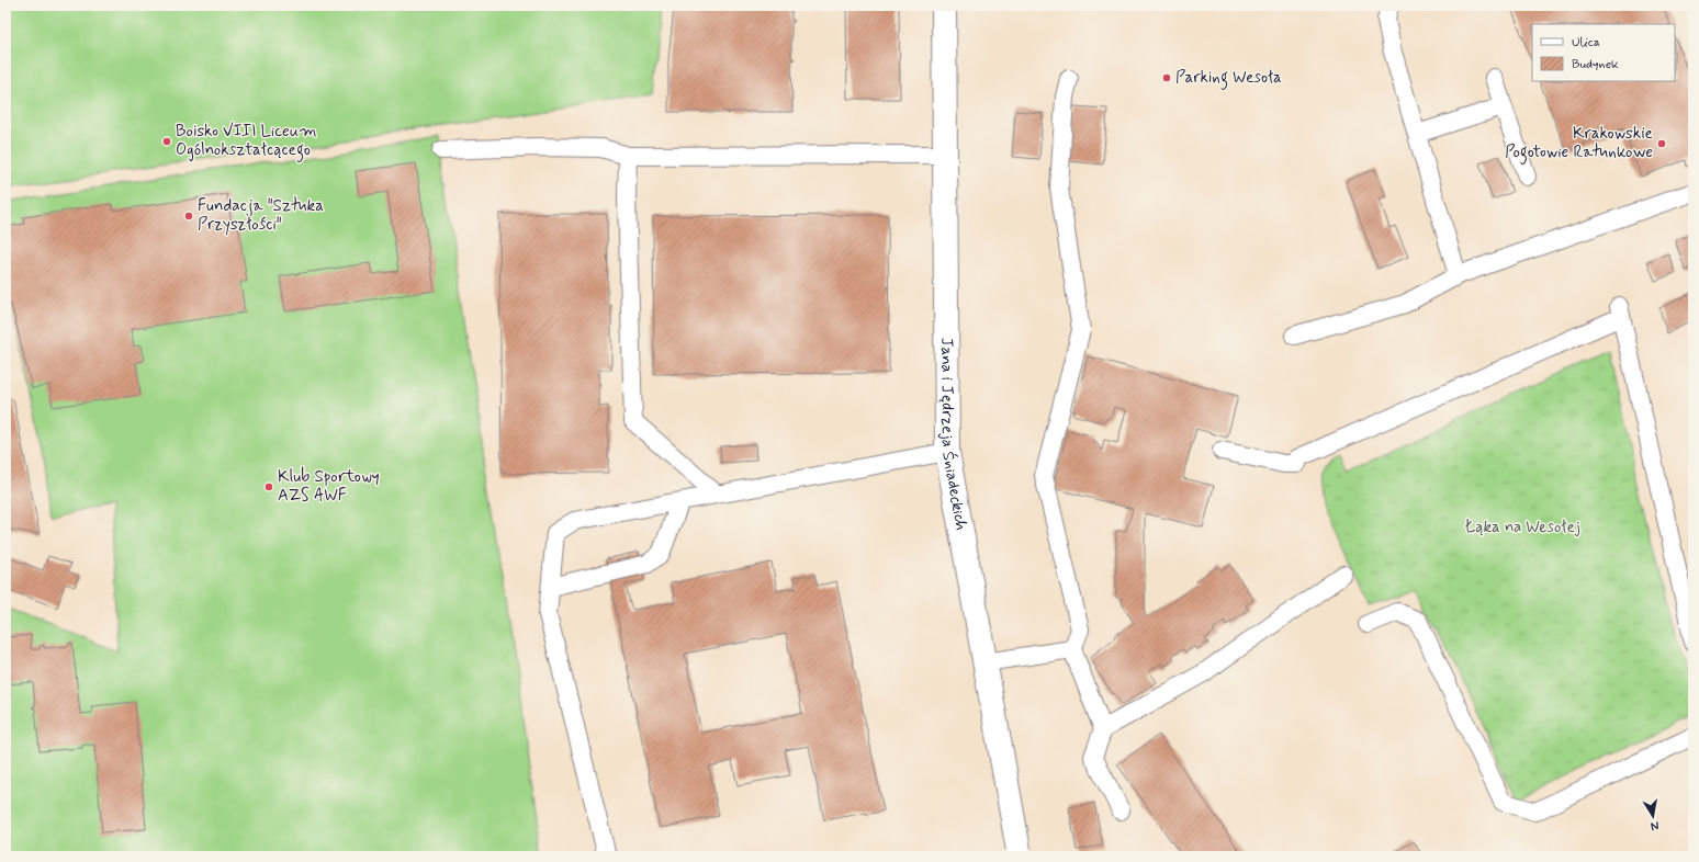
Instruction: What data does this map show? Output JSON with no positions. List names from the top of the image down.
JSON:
{
  "streets": {
    "street": ["Jana i Jędrzeja Śniadeckich"]
  },
  "parks": ["Łąka na Wesołej"],
  "places": [
    "Parking Wesoła",
    "Boisko VIII Liceum Ogólnokształcącego",
    "Krakowskie Pogotowie Ratunkowe",
    "Fundacja \"Sztuka Przyszłości\"",
    "Klub Sportowy AZS AWF"
  ],
  "legend": ["Ulica", "Budynek"],
  "north": "bottom"
}
